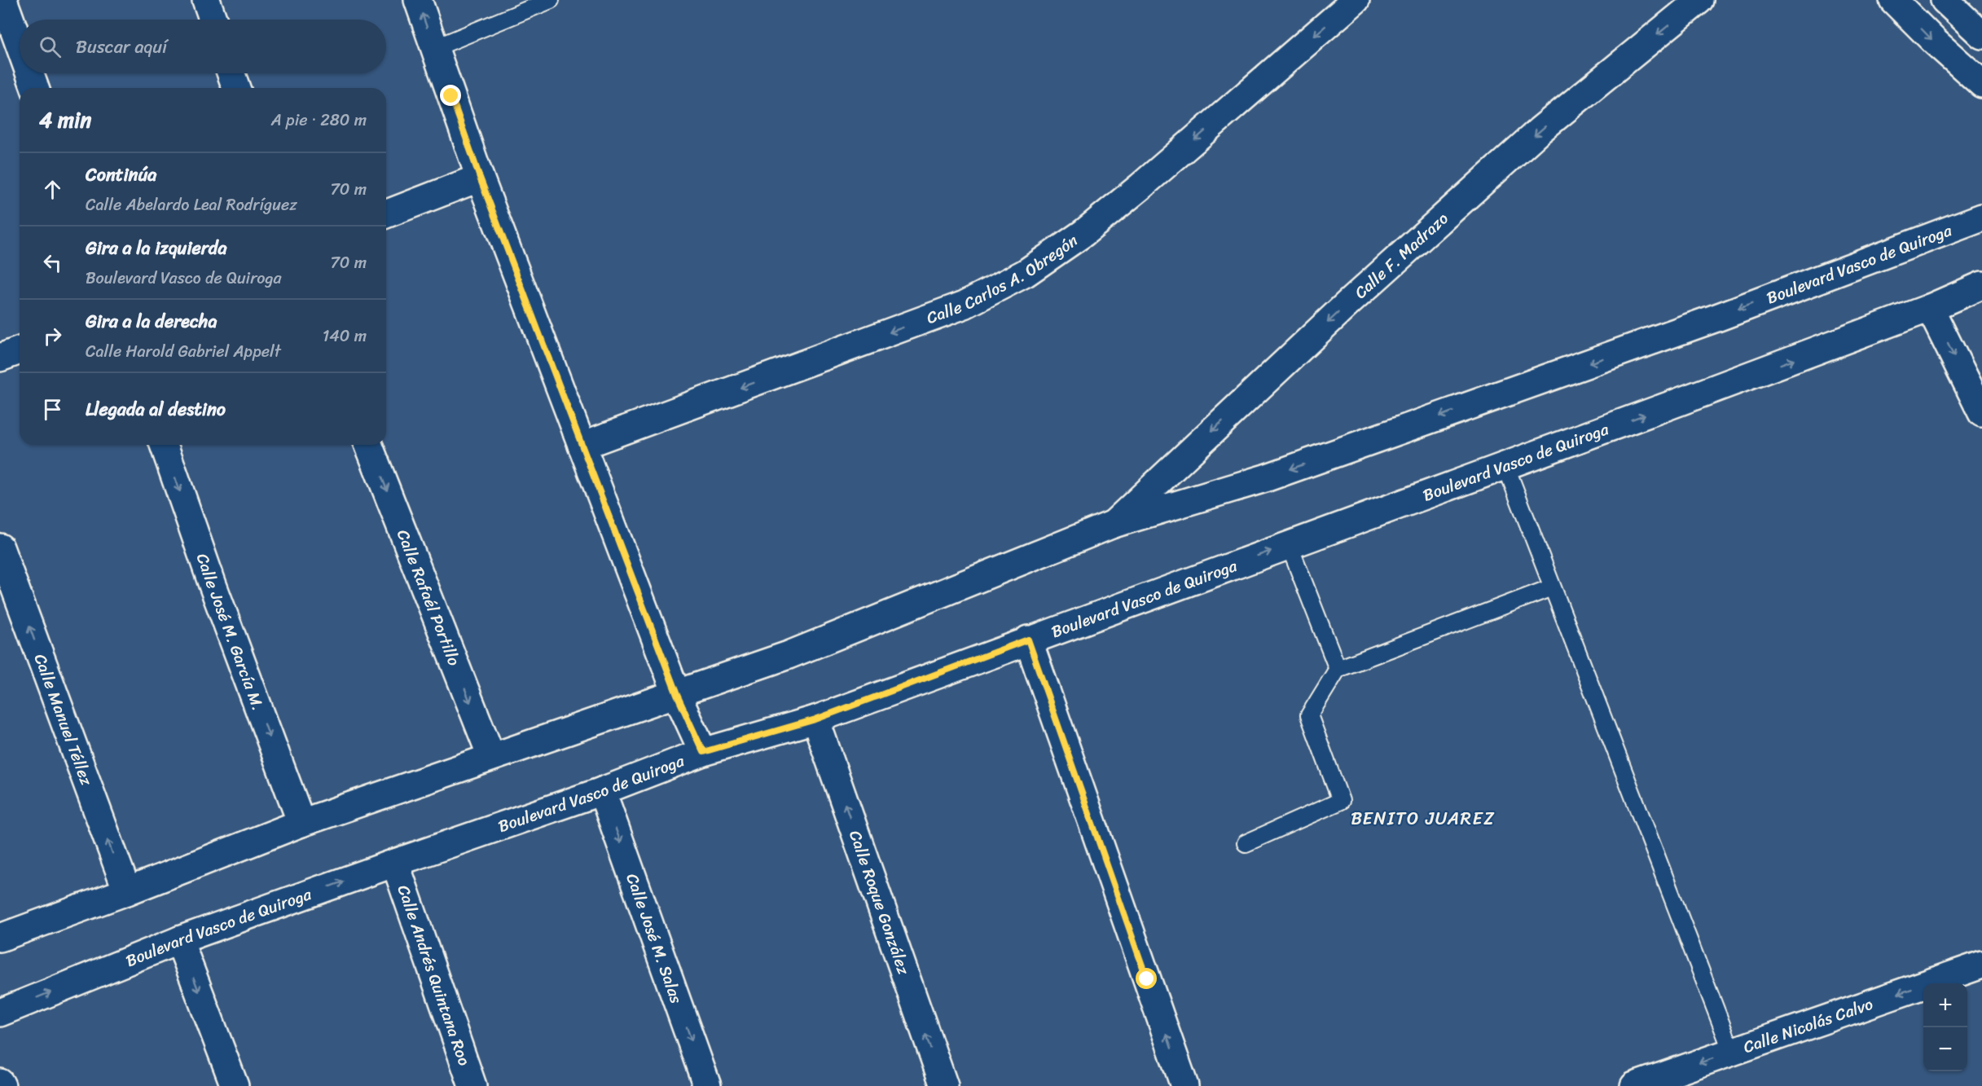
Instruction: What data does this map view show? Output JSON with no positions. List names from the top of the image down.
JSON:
{
  "streets": {
    "street": [
      "Calle F. Madrazo",
      "Boulevard Vasco de Quiroga",
      "Calle Carlos A. Obregón",
      "Calle Rafaél Portillo",
      "Calle José M. García M.",
      "Calle Manuel Téllez",
      "Calle Roque González",
      "Calle José M. Salas",
      "Calle Andrés Quintana Roo",
      "Calle Nicolás Calvo"
    ]
  },
  "crossings": [
    ["Calle F. Madrazo", "Boulevard Vasco de Quiroga"],
    ["Boulevard Vasco de Quiroga", "Calle Rafaél Portillo"],
    ["Boulevard Vasco de Quiroga", "Calle José M. García M."],
    ["Boulevard Vasco de Quiroga", "Calle Manuel Téllez"],
    ["Boulevard Vasco de Quiroga", "Calle Roque González"],
    ["Boulevard Vasco de Quiroga", "Calle José M. Salas"],
    ["Boulevard Vasco de Quiroga", "Calle Andrés Quintana Roo"]
  ],
  "one_way": [
    "Calle F. Madrazo",
    "Calle Carlos A. Obregón",
    "Calle José M. García M.",
    "Calle Manuel Téllez",
    "Calle José M. Salas",
    "Calle Nicolás Calvo"
  ],
  "districts": ["BENITO JUAREZ"],
  "page": {
    "search": "Buscar aquí",
    "heading": ["4 min", "A pie · 280 m"],
    "list": [
      ["Continúa", "Calle Abelardo Leal Rodríguez", "70 m"],
      ["Gira a la izquierda", "Boulevard Vasco de Quiroga", "70 m"],
      ["Gira a la derecha", "Calle Harold Gabriel Appelt", "140 m"],
      "Llegada al destino"
    ],
    "map_buttons": ["+", "−"]
  }
}
